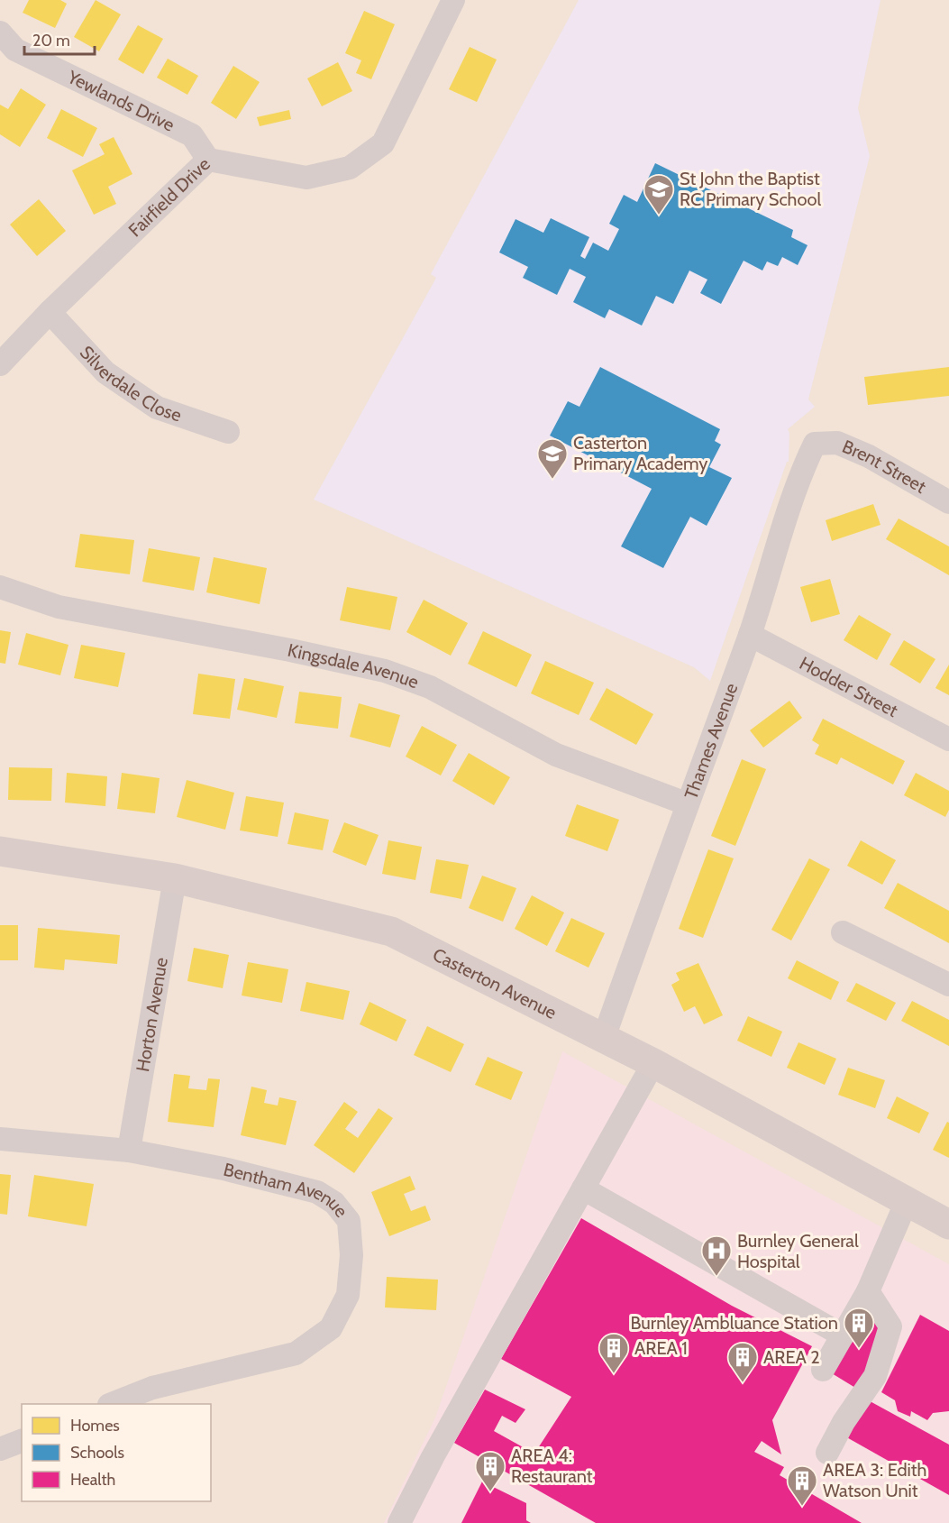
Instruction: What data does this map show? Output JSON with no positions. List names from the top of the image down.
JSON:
{
  "streets": {
    "highway": ["Casterton Avenue"],
    "street": [
      "Yewlands Drive",
      "Fairfield Drive",
      "Silverdale Close",
      "Brent Street",
      "Kingsdale Avenue",
      "Hodder Street",
      "Thames Avenue",
      "Horton Avenue",
      "Bentham Avenue"
    ]
  },
  "crossings": [
    ["Yewlands Drive", "Fairfield Drive"],
    ["Fairfield Drive", "Silverdale Close"],
    ["Brent Street", "Thames Avenue"],
    ["Kingsdale Avenue", "Thames Avenue"],
    ["Hodder Street", "Thames Avenue"],
    ["Thames Avenue", "Casterton Avenue"],
    ["Casterton Avenue", "Horton Avenue"],
    ["Horton Avenue", "Bentham Avenue"]
  ],
  "places": {
    "school or university": ["St John the Baptist RC Primary School", "Casterton Primary Academy"],
    "hospital": ["Burnley General Hospital"],
    "building": [
      "Burnley Ambluance Station",
      "AREA 1",
      "AREA 2",
      "AREA 4: Restaurant",
      "AREA 3: Edith Watson Unit"
    ]
  },
  "legend": ["Homes", "Schools", "Health"],
  "scale_bar": "20 m"
}
